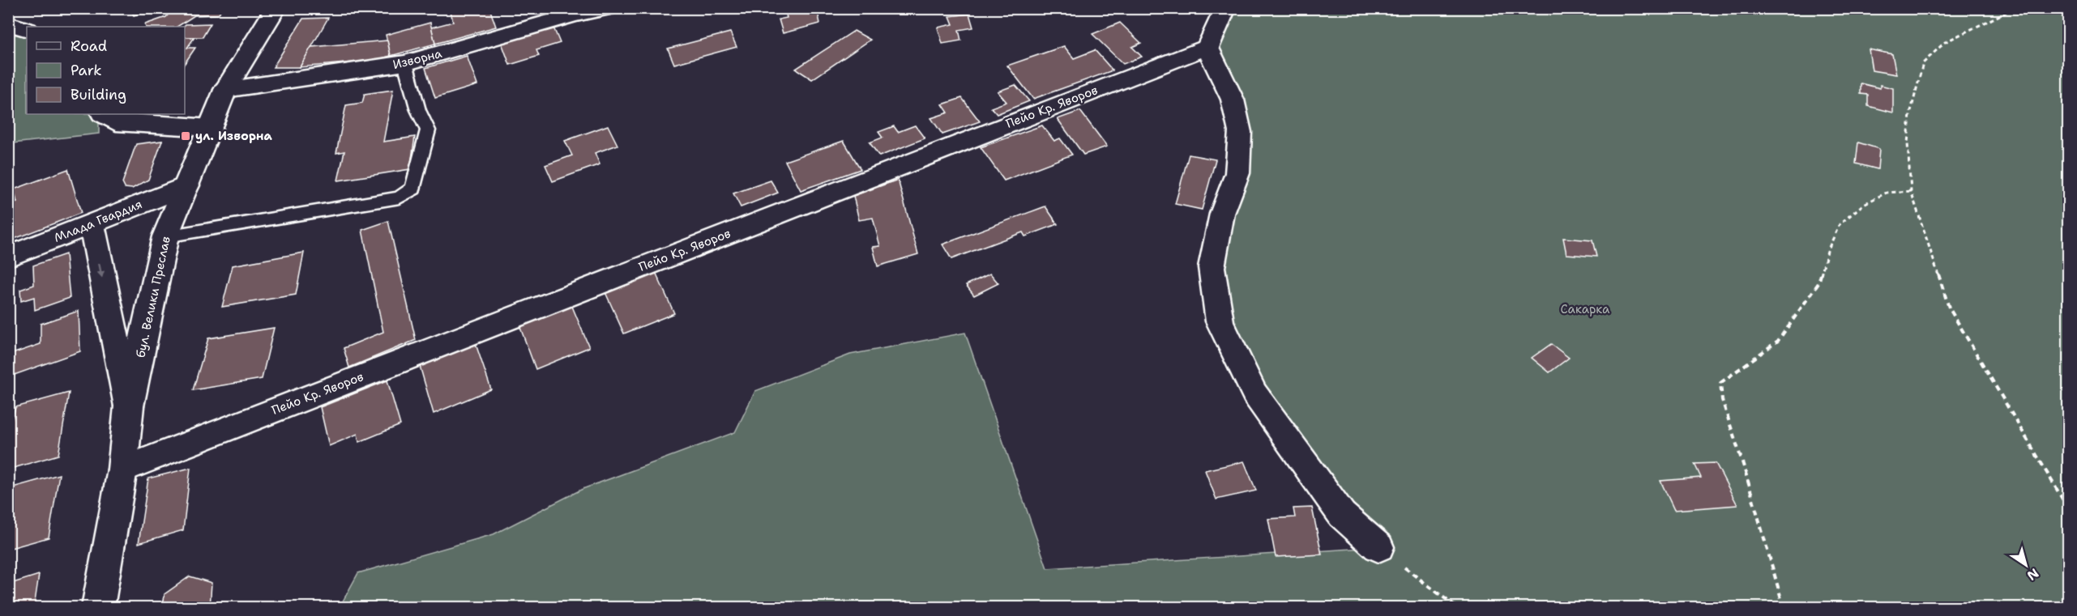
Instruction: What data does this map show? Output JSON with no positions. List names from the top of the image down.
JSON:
{
  "streets": {
    "street": [
      "Изворна",
      "Пейо Кр. Яворов",
      "Млада Гвардия",
      "бул. Велики Преслав"
    ]
  },
  "crossings": [
    ["Изворна", "бул. Велики Преслав"],
    ["Пейо Кр. Яворов", "бул. Велики Преслав"],
    ["Млада Гвардия", "бул. Велики Преслав"]
  ],
  "parks": ["Сакарка"],
  "places": {
    "transit": ["ул. Изворна"]
  },
  "legend": ["Road", "Park", "Building"],
  "north": "bottom right"
}
